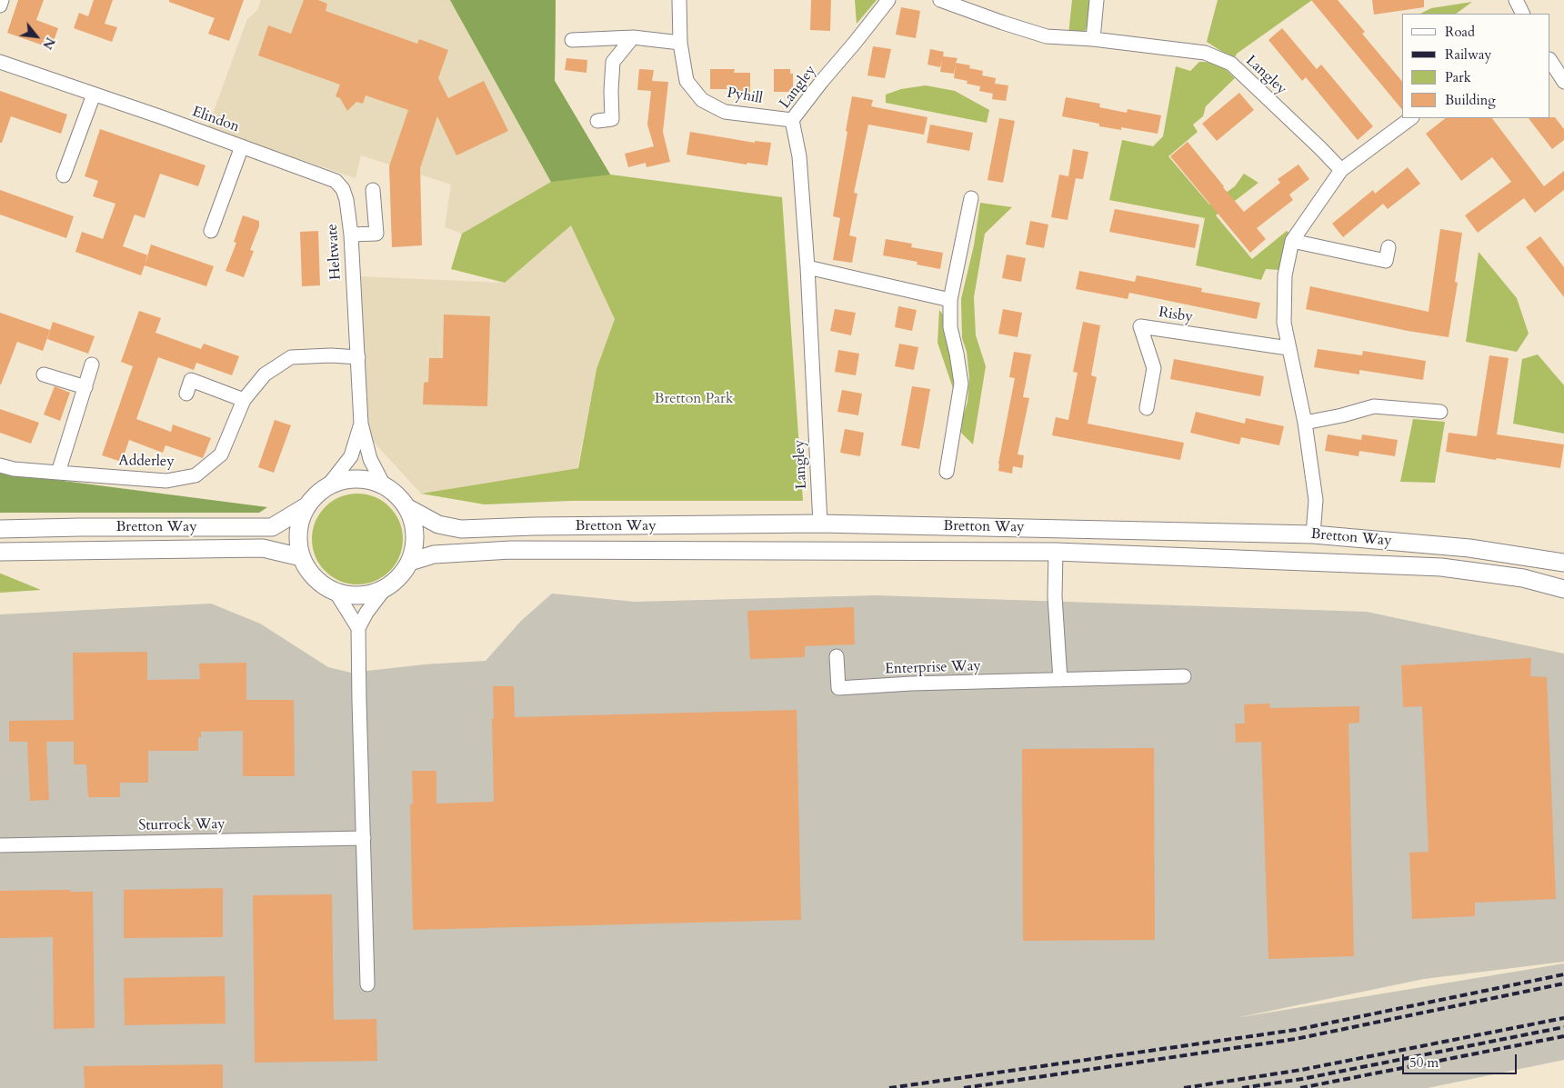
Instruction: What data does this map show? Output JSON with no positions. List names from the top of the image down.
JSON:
{
  "streets": {
    "street": [
      "Langley",
      "Pyhill",
      "Elindon",
      "Heltwate",
      "Risby",
      "Adderley",
      "Bretton Way",
      "Enterprise Way",
      "Sturrock Way"
    ]
  },
  "crossings": [
    ["Langley", "Pyhill"],
    ["Langley", "Bretton Way"],
    ["Elindon", "Heltwate"],
    ["Heltwate", "Adderley"],
    ["Heltwate", "Bretton Way"]
  ],
  "parks": ["Bretton Park"],
  "legend": [
    "Road",
    "Railway",
    "Park",
    "Building"
  ],
  "scale_bar": "50 m",
  "north": "bottom right"
}
